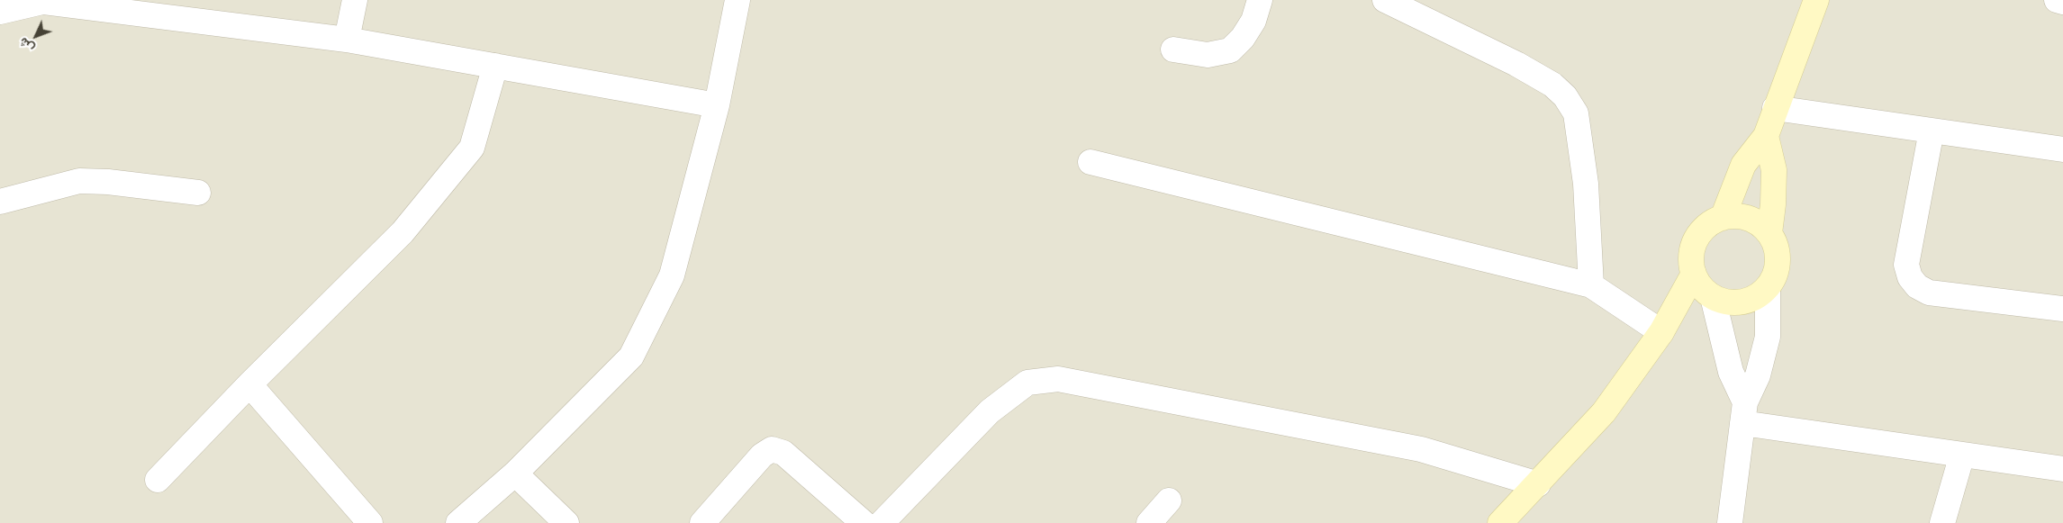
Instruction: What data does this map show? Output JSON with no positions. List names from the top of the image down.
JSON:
{
  "north": "bottom left"
}
